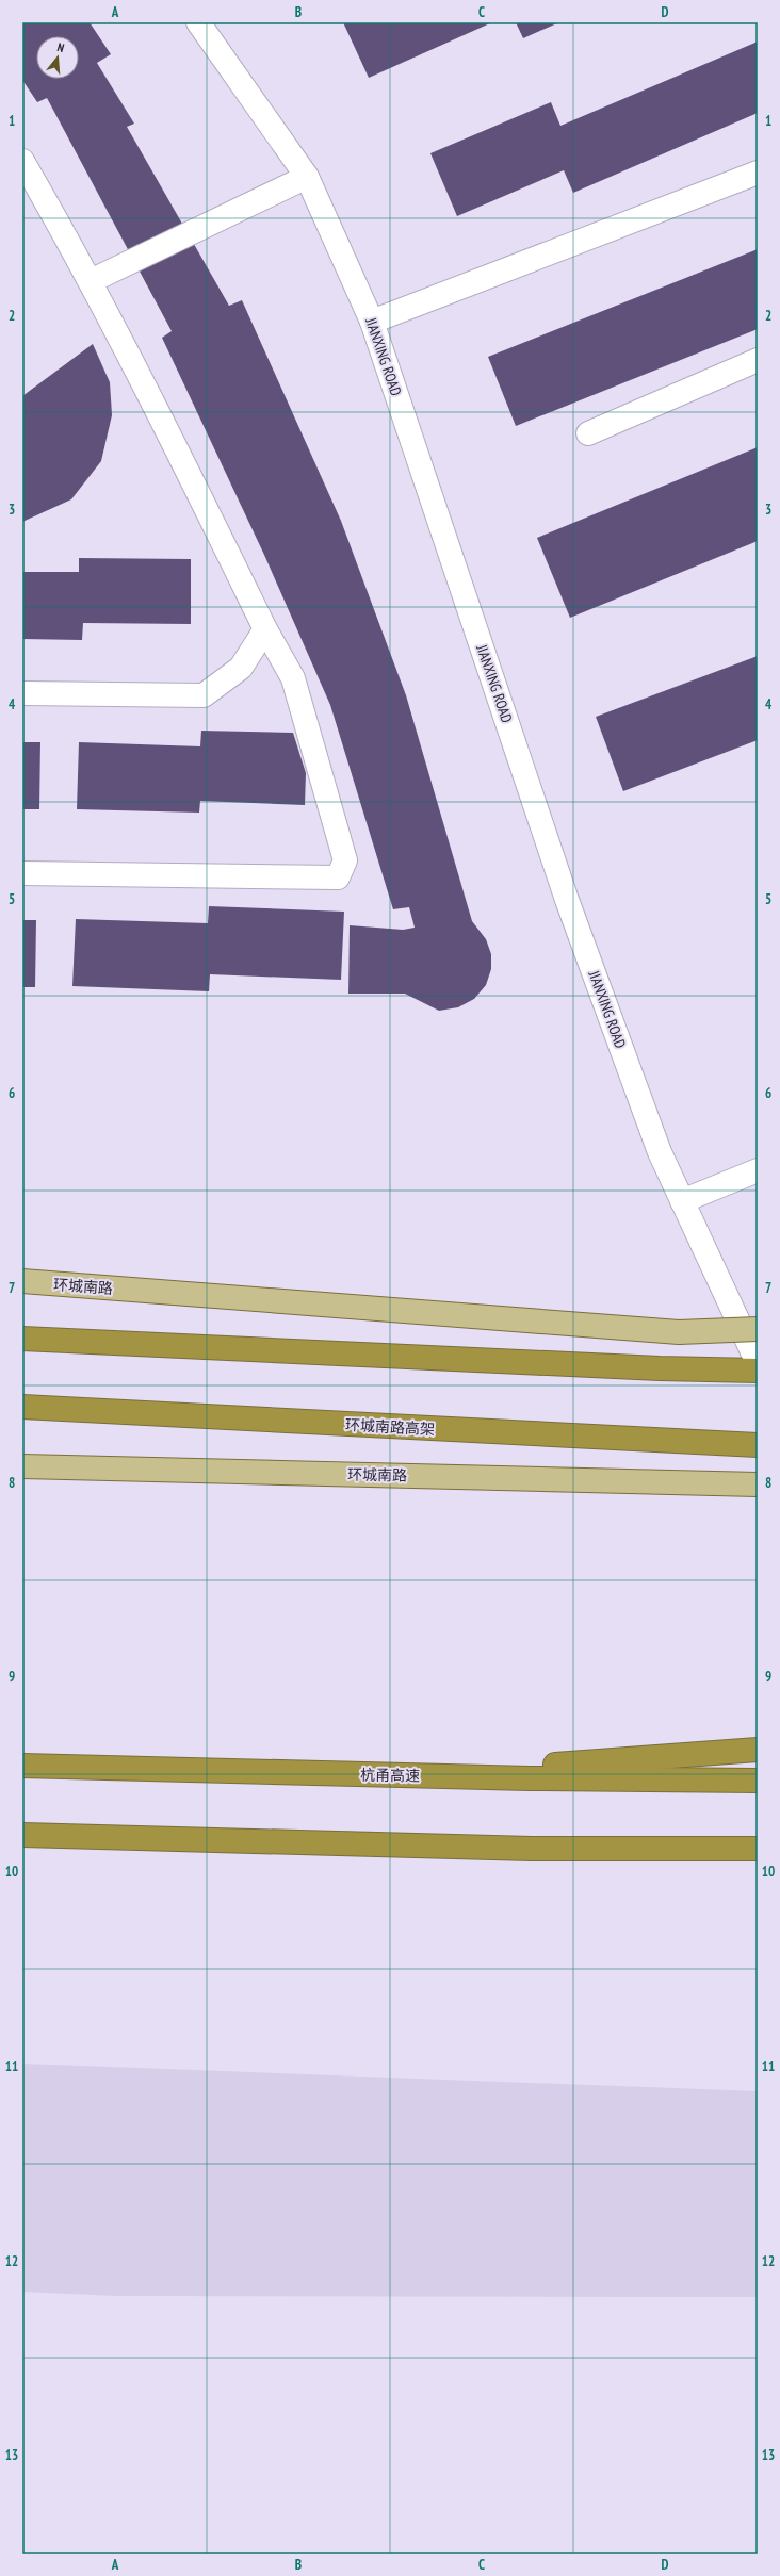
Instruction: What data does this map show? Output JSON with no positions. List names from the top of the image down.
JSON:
{
  "streets": {
    "highway": ["环城南路高架", "杭甬高速"],
    "main road": ["环城南路"],
    "street": ["JIANXING ROAD"]
  },
  "north": "top",
  "grid": {
    "columns": [
      "A",
      "B",
      "C",
      "D"
    ],
    "rows": [
      "1",
      "2",
      "3",
      "4",
      "5",
      "6",
      "7",
      "8",
      "9",
      "10",
      "11",
      "12",
      "13"
    ]
  }
}
